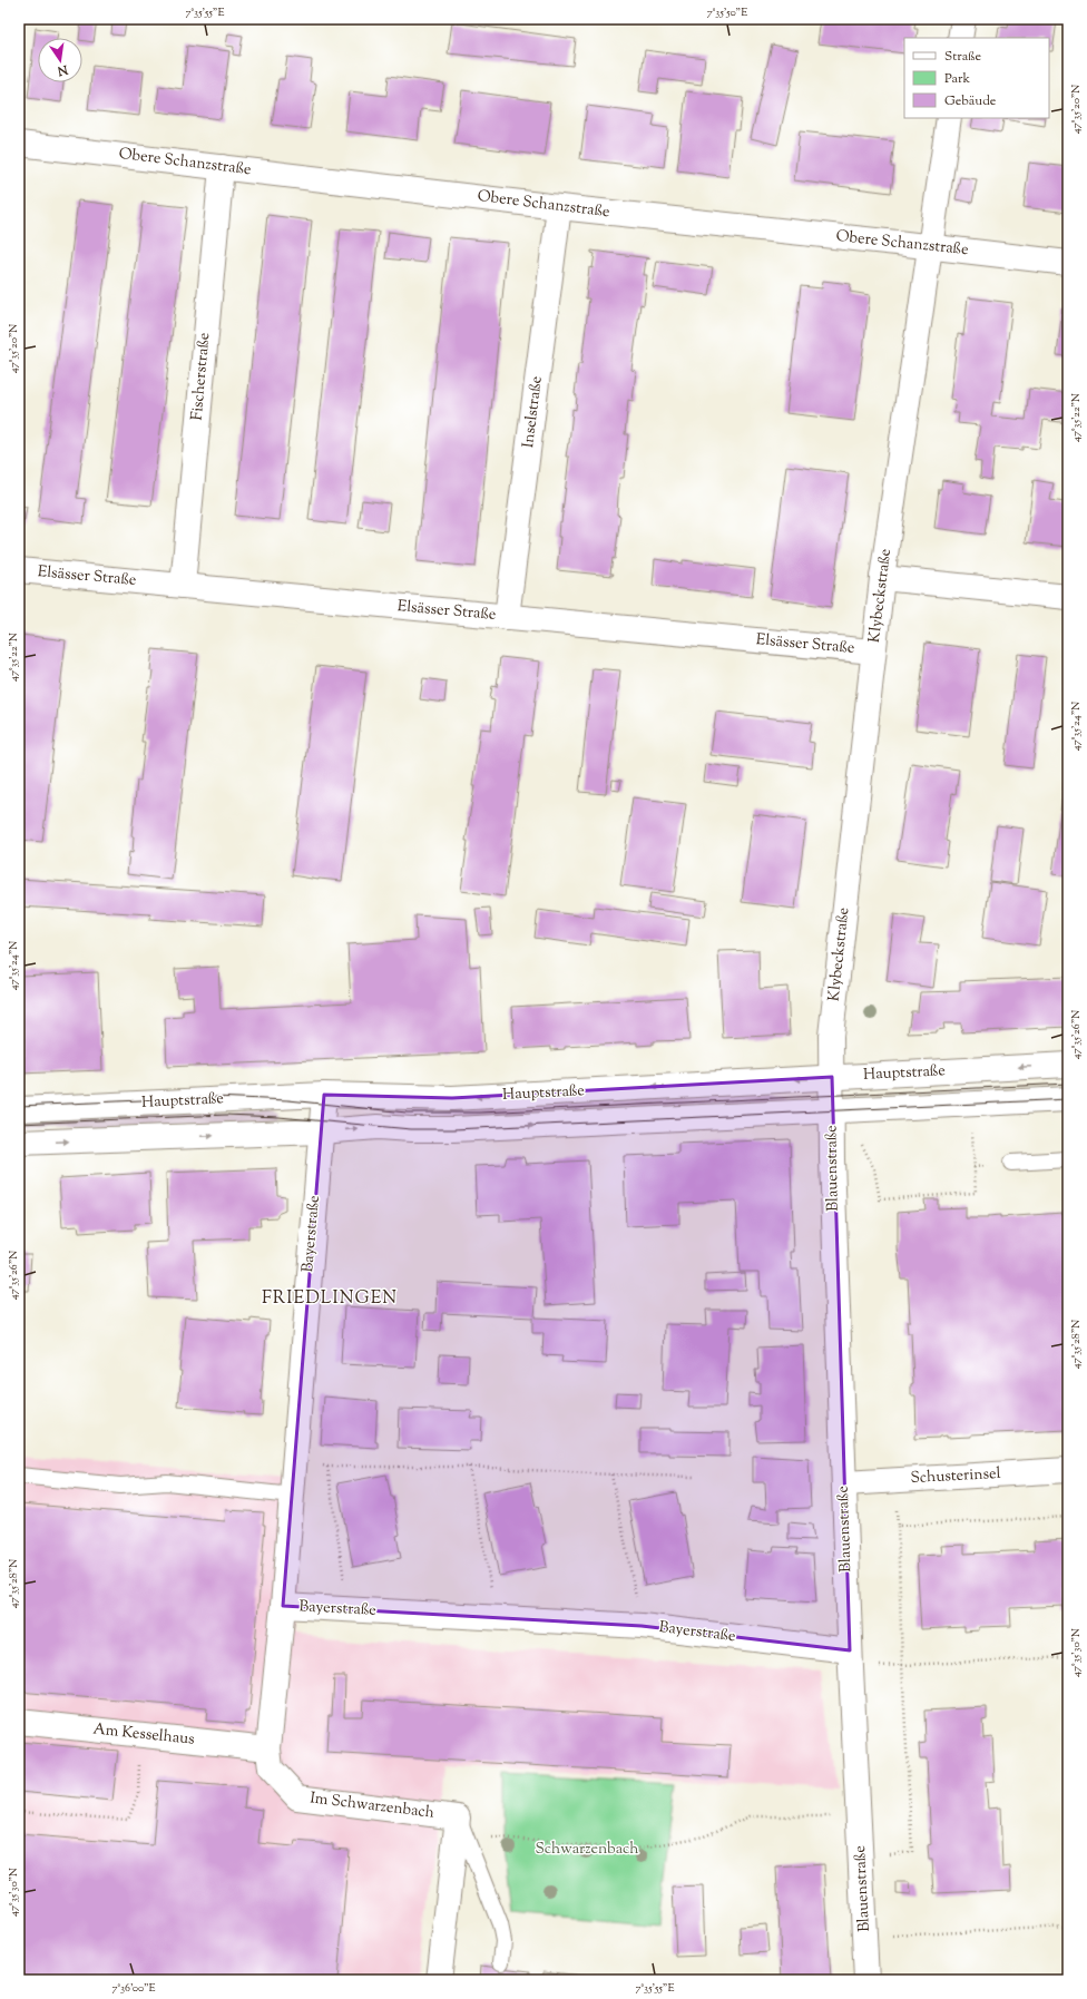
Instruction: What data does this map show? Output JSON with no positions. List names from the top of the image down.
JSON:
{
  "streets": {
    "street": [
      "Obere Schanzstraße",
      "Fischerstraße",
      "Inselstraße",
      "Elsässer Straße",
      "Klybeckstraße",
      "Hauptstraße",
      "Blauenstraße",
      "Bayerstraße",
      "Schusterinsel",
      "Am Kesselhaus",
      "Im Schwarzenbach"
    ]
  },
  "crossings": [
    ["Obere Schanzstraße", "Fischerstraße"],
    ["Obere Schanzstraße", "Inselstraße"],
    ["Obere Schanzstraße", "Klybeckstraße"],
    ["Fischerstraße", "Elsässer Straße"],
    ["Inselstraße", "Elsässer Straße"],
    ["Elsässer Straße", "Klybeckstraße"],
    ["Klybeckstraße", "Hauptstraße"],
    ["Klybeckstraße", "Blauenstraße"],
    ["Hauptstraße", "Blauenstraße"],
    ["Hauptstraße", "Bayerstraße"],
    ["Blauenstraße", "Bayerstraße"],
    ["Blauenstraße", "Schusterinsel"],
    ["Bayerstraße", "Im Schwarzenbach"],
    ["Am Kesselhaus", "Im Schwarzenbach"]
  ],
  "districts": ["FRIEDLINGEN"],
  "parks": ["Schwarzenbach"],
  "legend": ["Straße", "Park", "Gebäude"],
  "north": "bottom",
  "coordinates": [
    "7°35'55\"E",
    "7°35'50\"E",
    "47°35'20\"N",
    "47°35'22\"N",
    "47°35'24\"N",
    "47°35'26\"N",
    "47°35'28\"N",
    "47°35'30\"N",
    "7°36'00\"E"
  ]
}
